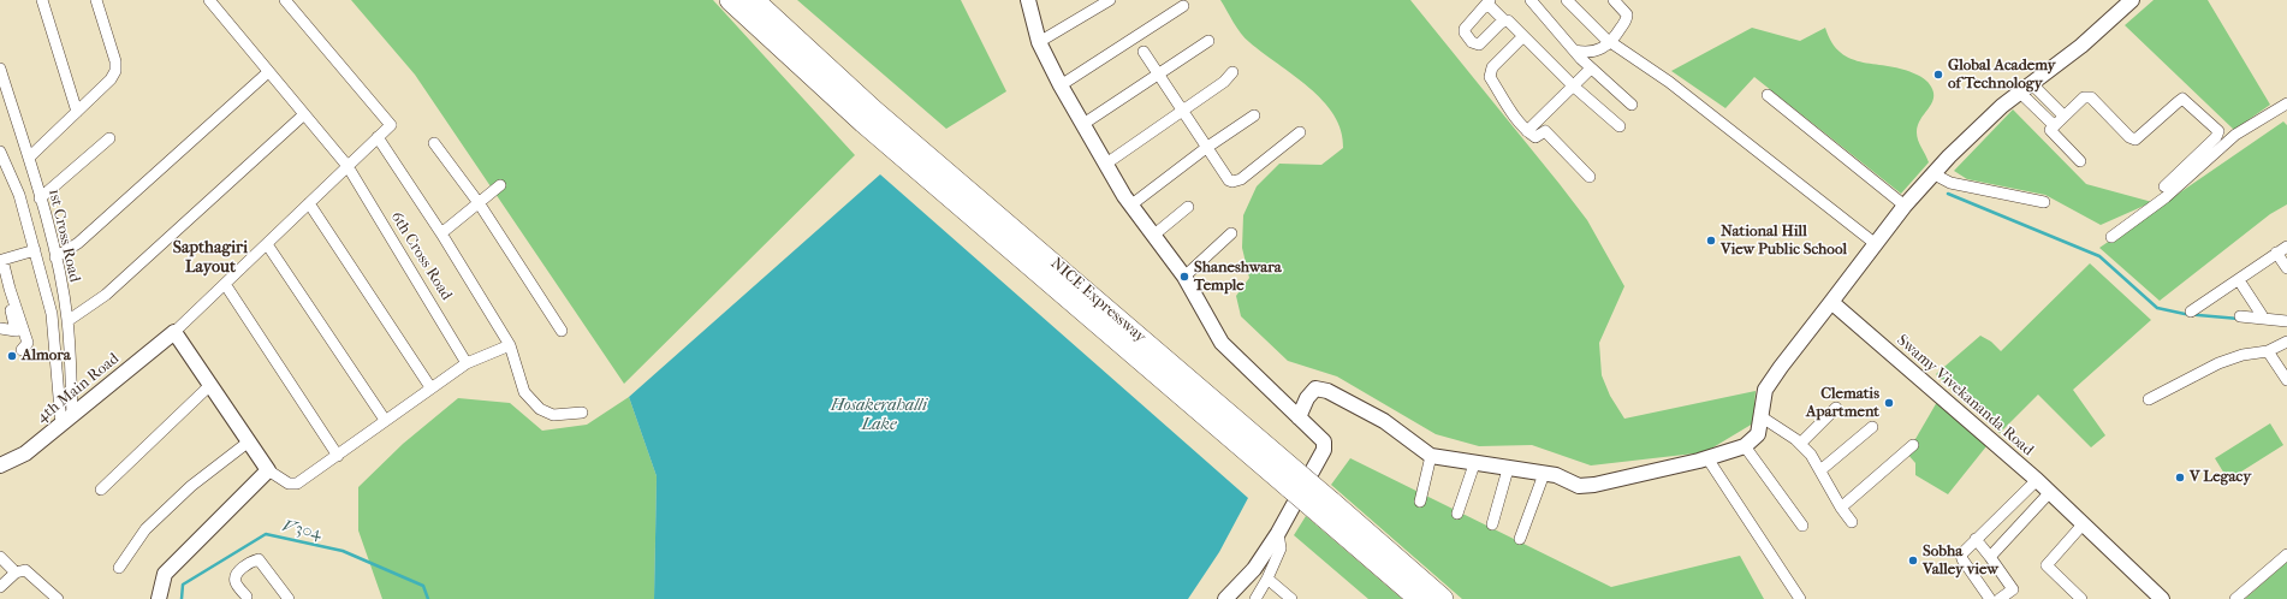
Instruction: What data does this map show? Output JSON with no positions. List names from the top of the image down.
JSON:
{
  "streets": {
    "highway": ["NICE Expressway"],
    "street": [
      "1st Cross Road",
      "6th Cross Road",
      "4th Main Road",
      "Swamy Vivekananda Road"
    ]
  },
  "crossings": [
    ["1st Cross Road", "4th Main Road"]
  ],
  "districts": ["Sapthagiri Layout"],
  "water": ["Hosakerahalli Lake", "V304"],
  "places": [
    "Global Academy of Technology",
    "National Hill View Public School",
    "Shaneshwara Temple",
    "Almora",
    "Clematis Apartment",
    "V Legacy",
    "Sobha Valley view"
  ]
}
